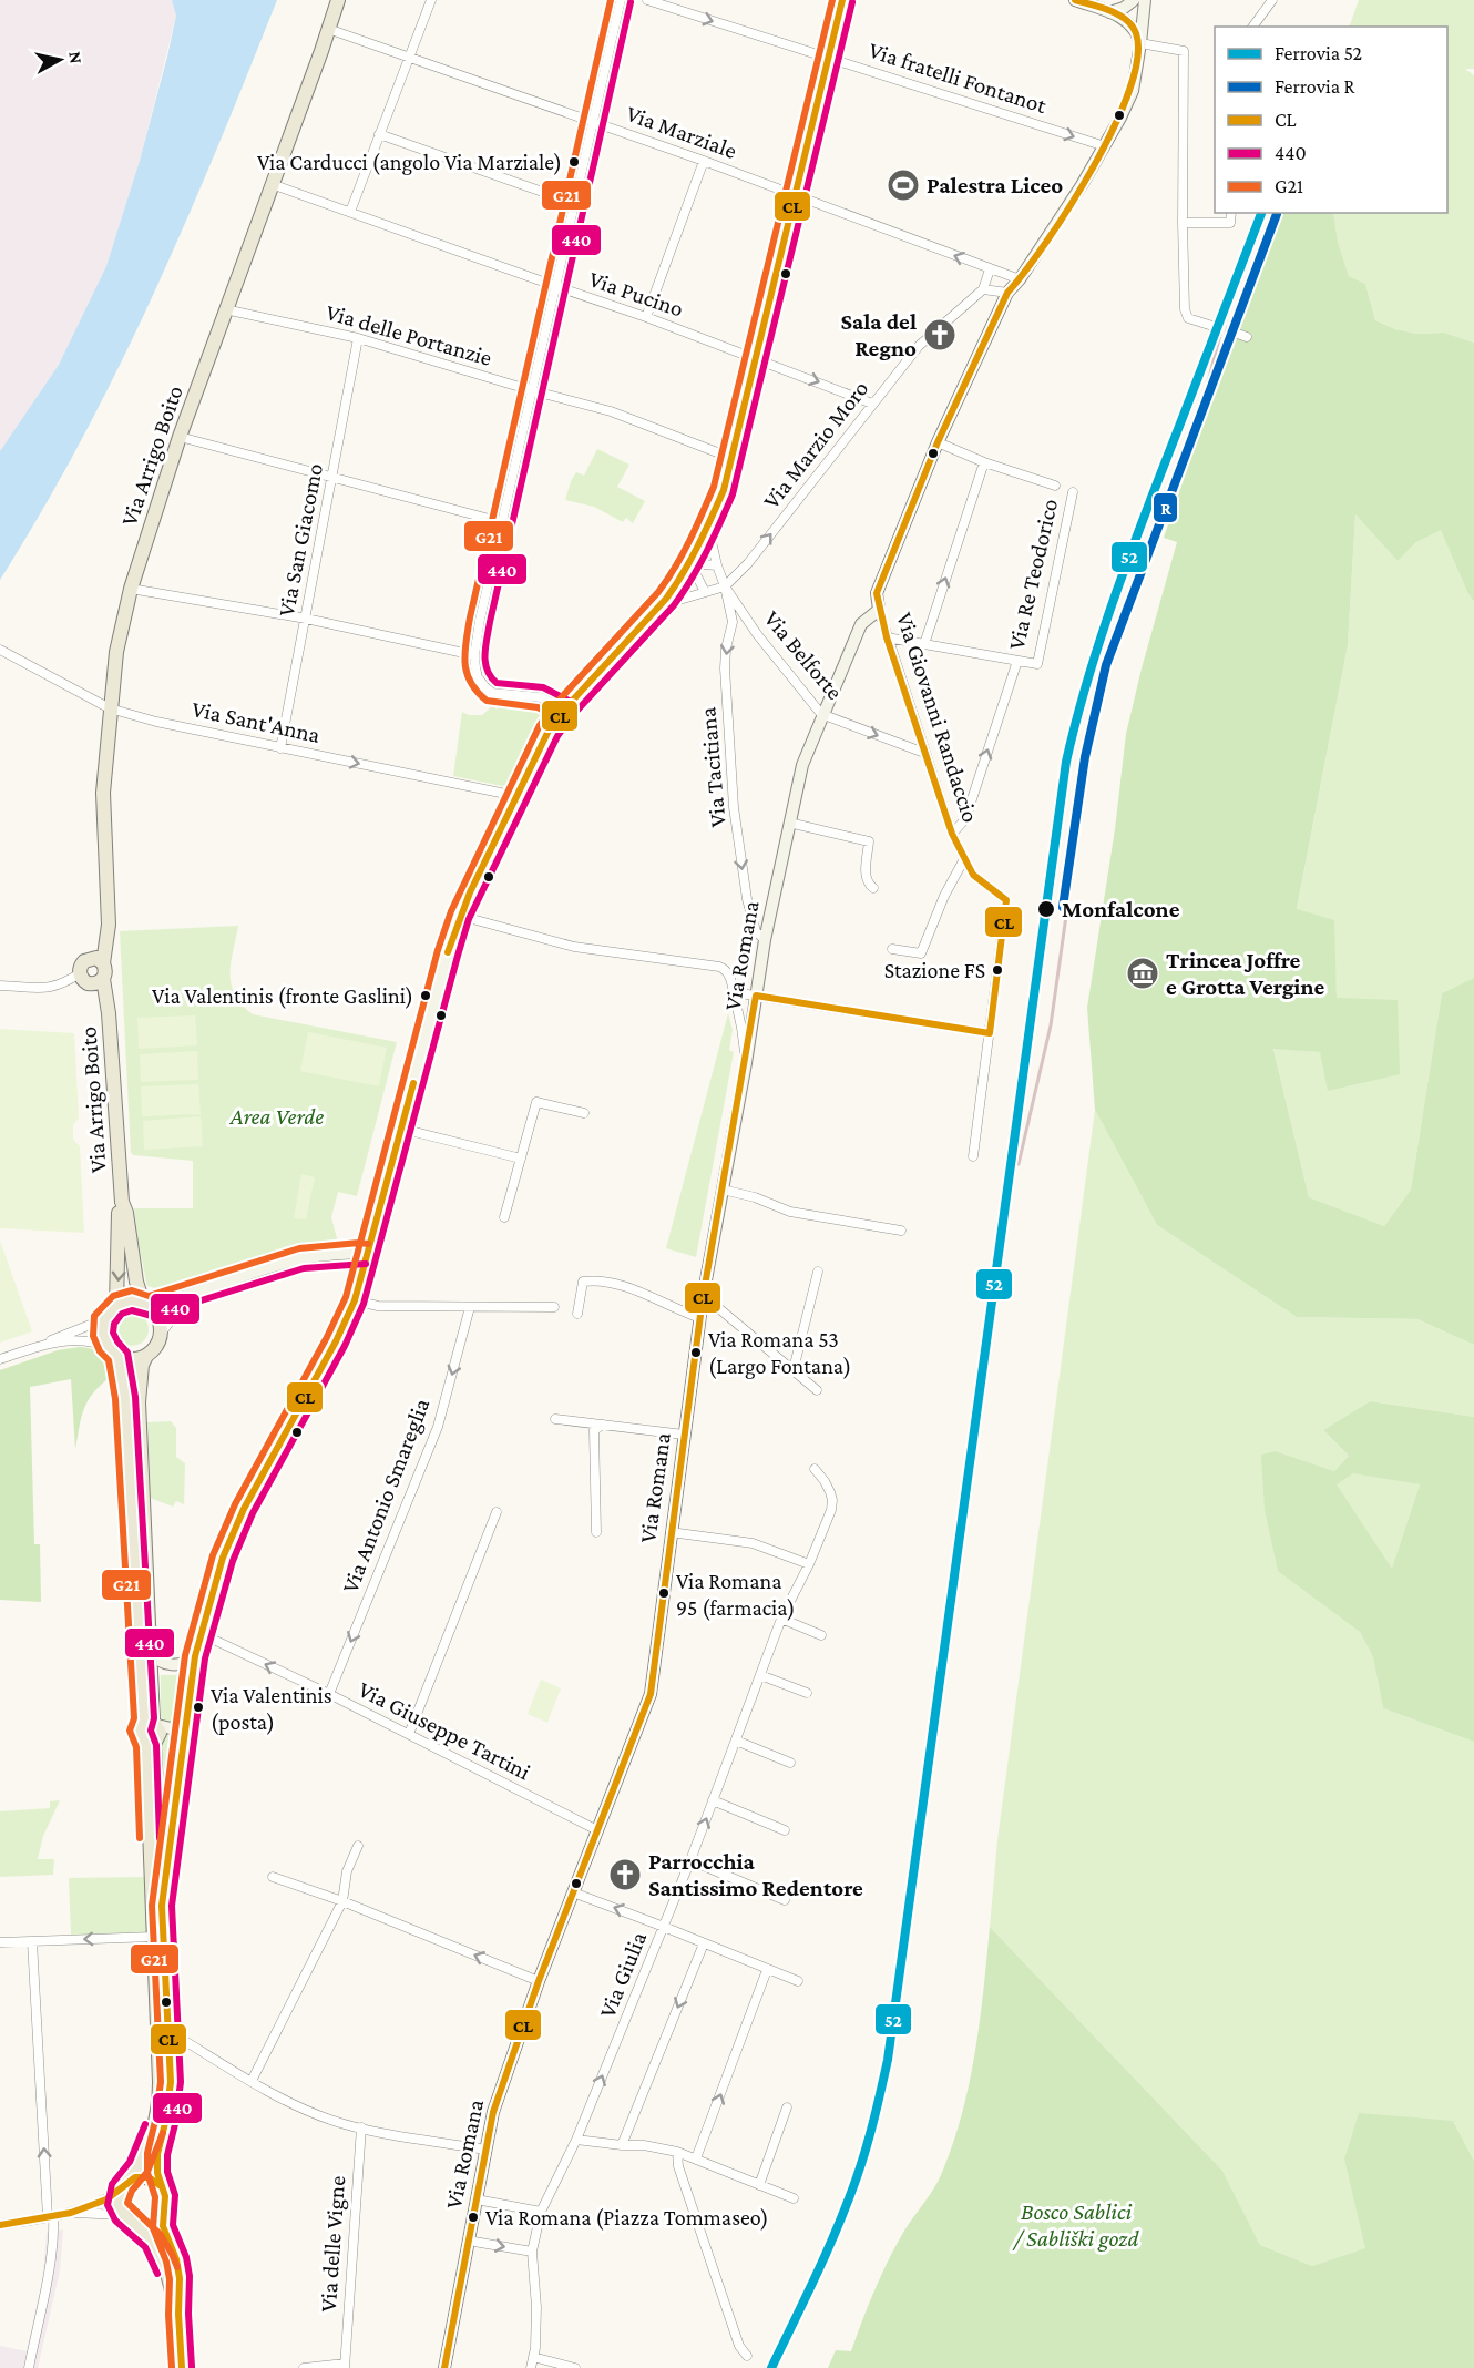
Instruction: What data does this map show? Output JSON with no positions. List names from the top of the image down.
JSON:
{
  "streets": {
    "main road": ["Via Arrigo Boito"],
    "street": [
      "Via fratelli Fontanot",
      "Via Marziale",
      "Via Pucino",
      "Via delle Portanzie",
      "Via Marzio Moro",
      "Via San Giacomo",
      "Via Re Teodorico",
      "Via Belforte",
      "Via Giovanni Randaccio",
      "Via Sant'Anna",
      "Via Tacitiana",
      "Via Romana",
      "Via Antonio Smareglia",
      "Via Giuseppe Tartini",
      "Via Giulia",
      "Via delle Vigne"
    ]
  },
  "crossings": [
    ["Via fratelli Fontanot", "Via Giovanni Randaccio"],
    ["Via Marziale", "Via Arrigo Boito"],
    ["Via Marziale", "Via Giovanni Randaccio"],
    ["Via Pucino", "Via Marzio Moro"],
    ["Via Pucino", "Via Arrigo Boito"],
    ["Via delle Portanzie", "Via Arrigo Boito"],
    ["Via delle Portanzie", "Via San Giacomo"],
    ["Via Marzio Moro", "Via Belforte"],
    ["Via Marzio Moro", "Via Tacitiana"],
    ["Via Arrigo Boito", "Via Sant'Anna"],
    ["Via San Giacomo", "Via Sant'Anna"],
    ["Via Re Teodorico", "Via Giovanni Randaccio"],
    ["Via Belforte", "Via Giovanni Randaccio"],
    ["Via Belforte", "Via Tacitiana"],
    ["Via Belforte", "Via Romana"],
    ["Via Giovanni Randaccio", "Via Romana"],
    ["Via Tacitiana", "Via Romana"],
    ["Via Romana", "Via Giuseppe Tartini"],
    ["Via Antonio Smareglia", "Via Giuseppe Tartini"]
  ],
  "one_way": [
    "Via fratelli Fontanot",
    "Via Re Teodorico",
    "Via Sant'Anna",
    "Via Tacitiana",
    "Via Antonio Smareglia"
  ],
  "parks": ["Area Verde", "Bosco Sablici / Sabliški gozd"],
  "places": {
    "other": [
      "Via Carducci (angolo Via Marziale)",
      "Monfalcone",
      "Stazione FS",
      "Via Valentinis (fronte Gaslini)",
      "Via Romana 53 (Largo Fontana)",
      "Via Romana 95 (farmacia)",
      "Via Valentinis (posta)",
      "Via Romana (Piazza Tommaseo)"
    ],
    "sports": ["Palestra Liceo"],
    "church": ["Sala del Regno", "Parrocchia Santissimo Redentore"],
    "museum": ["Trincea Joffre e Grotta Vergine"]
  },
  "lines": [
    "transit line CL",
    "transit line G21",
    "transit line 440",
    "rail line 52",
    "rail line R"
  ],
  "legend": [
    "Ferrovia 52",
    "Ferrovia R",
    "CL",
    "440",
    "G21"
  ],
  "north": "right"
}
